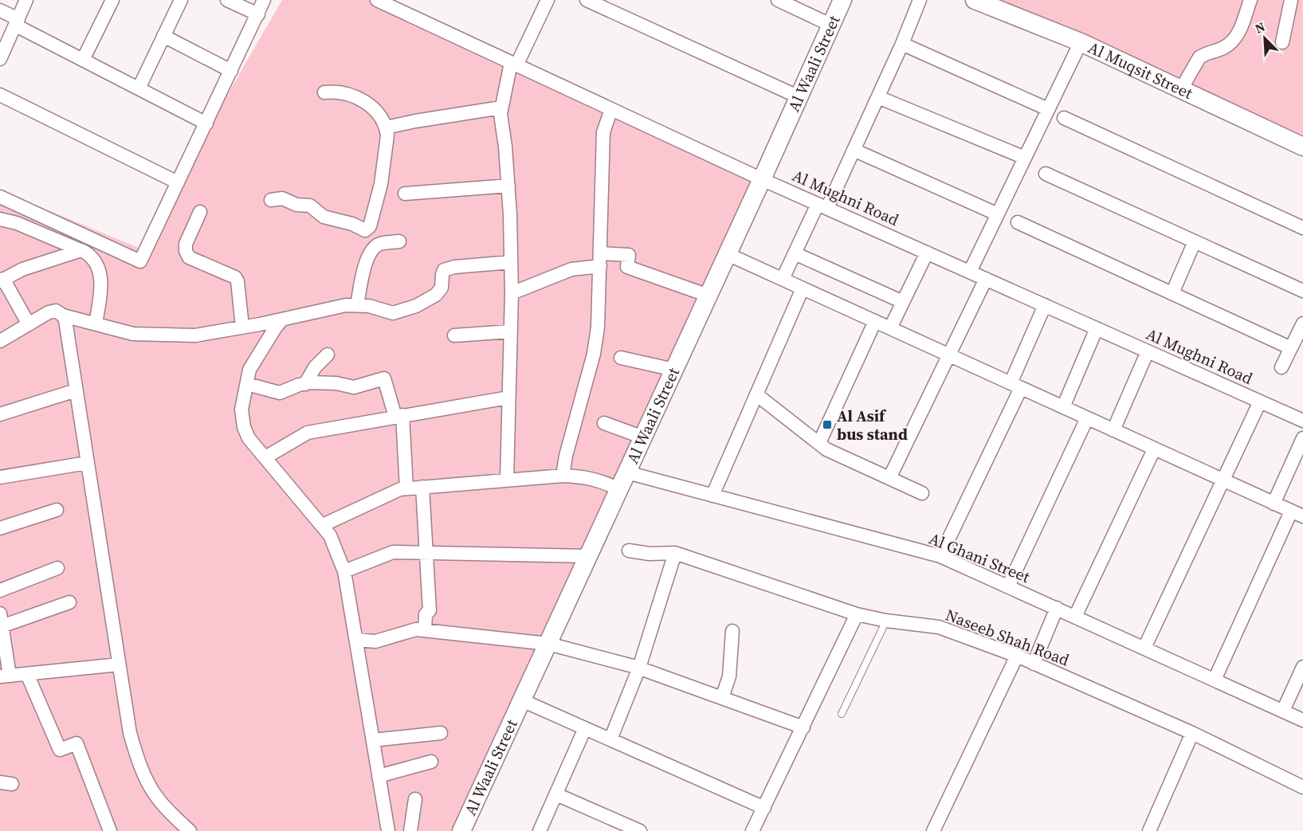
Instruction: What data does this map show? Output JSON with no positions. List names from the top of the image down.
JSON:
{
  "streets": {
    "street": [
      "Al Waali Street",
      "Al Muqsit Street",
      "Al Mughni Road",
      "Al Ghani Street",
      "Naseeb Shah Road"
    ]
  },
  "crossings": [
    ["Al Waali Street", "Al Mughni Road"],
    ["Al Waali Street", "Al Ghani Street"]
  ],
  "places": {
    "transit": ["Al Asif bus stand"]
  },
  "north": "top left"
}
